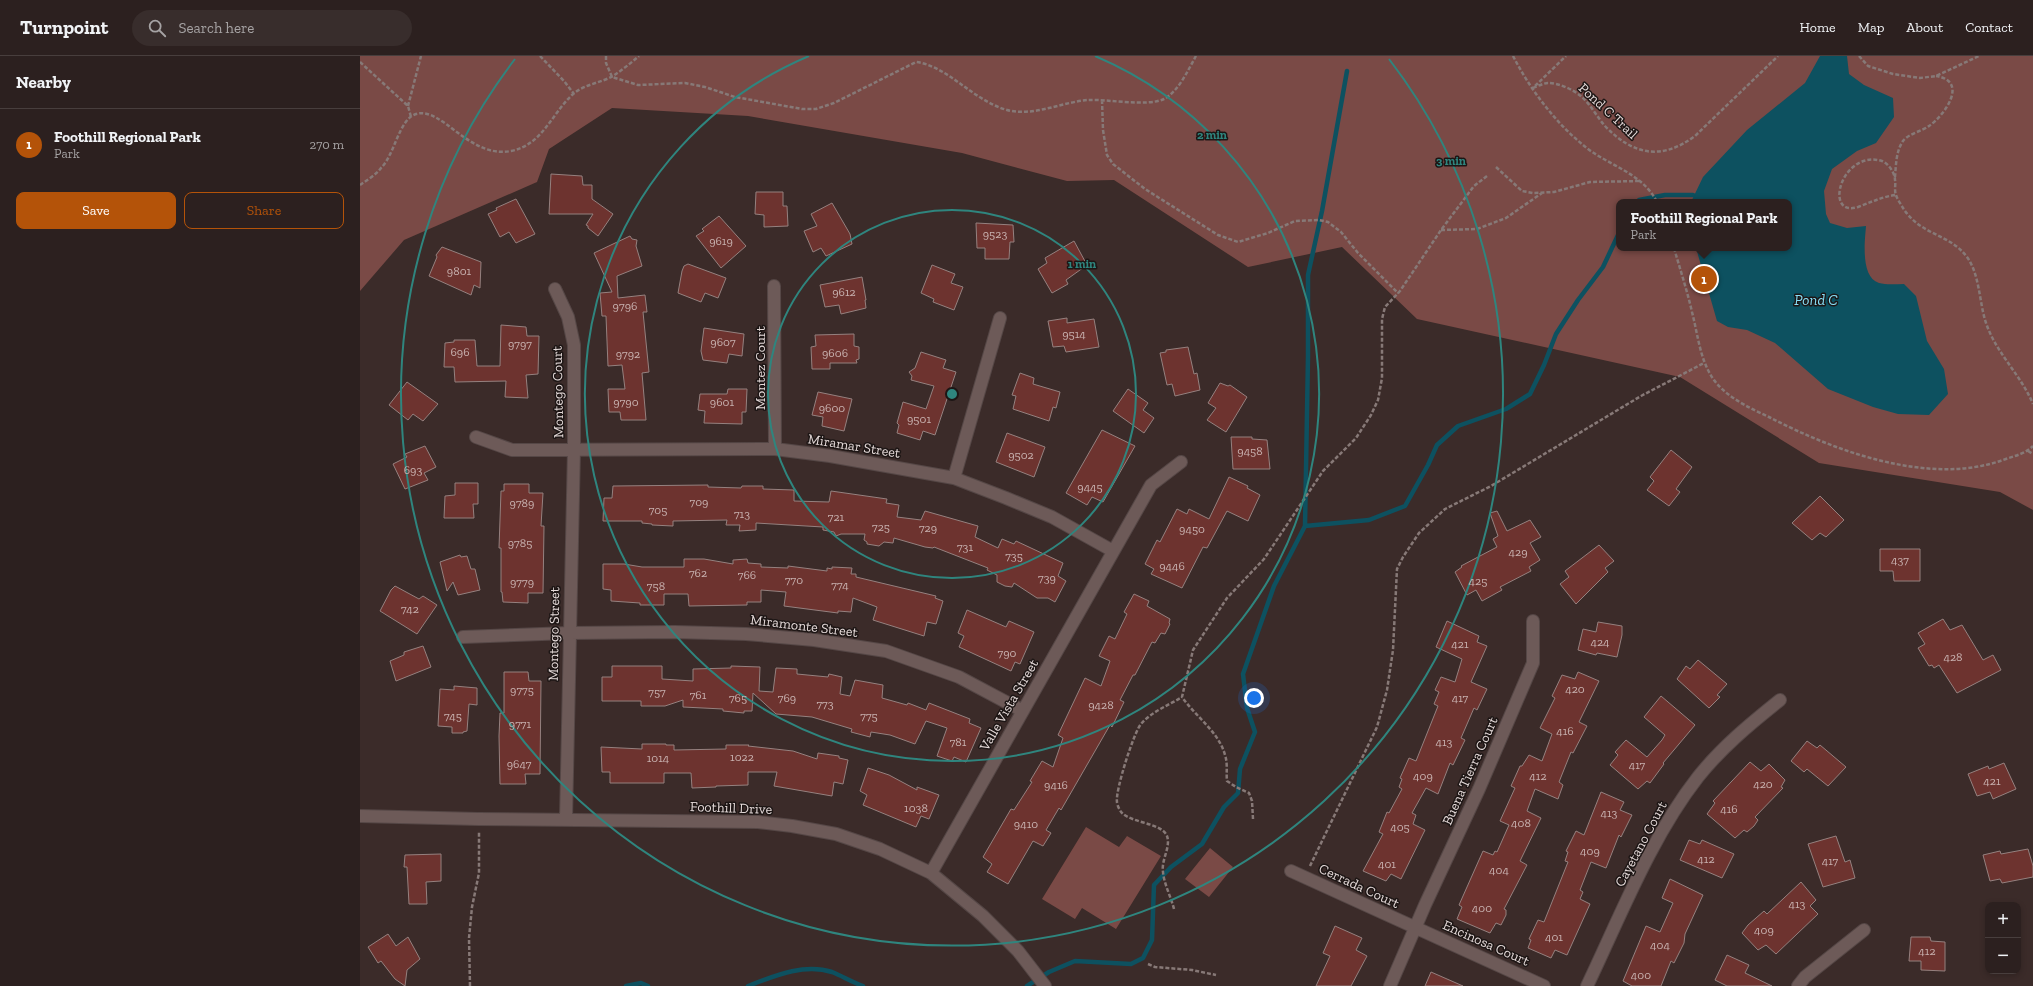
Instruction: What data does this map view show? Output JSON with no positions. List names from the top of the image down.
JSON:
{
  "streets": {
    "street": [
      "Montez Court",
      "Montego Court",
      "Miramar Street",
      "Miramonte Street",
      "Montego Street",
      "Valle Vista Street",
      "Buena Tierra Court",
      "Foothill Drive",
      "Cayetano Court",
      "Cerrada Court",
      "Encinosa Court"
    ],
    "path": ["Pond C Trail"]
  },
  "crossings": [
    ["Montez Court", "Miramar Street"],
    ["Montego Court", "Miramar Street"],
    ["Montego Court", "Montego Street"],
    ["Miramar Street", "Montego Street"],
    ["Miramar Street", "Valle Vista Street"],
    ["Miramonte Street", "Montego Street"],
    ["Miramonte Street", "Valle Vista Street"],
    ["Montego Street", "Foothill Drive"],
    ["Valle Vista Street", "Foothill Drive"],
    ["Buena Tierra Court", "Cerrada Court"],
    ["Buena Tierra Court", "Encinosa Court"],
    ["Cerrada Court", "Encinosa Court"]
  ],
  "water": ["Pond C"],
  "house_numbers": [
    "9523",
    "9619",
    "9801",
    "9612",
    "9796",
    "9514",
    "9607",
    "9797",
    "696",
    "9606",
    "9792",
    "9790",
    "9601",
    "9600",
    "9501",
    "9458",
    "9502",
    "693",
    "9445",
    "709",
    "9789",
    "705",
    "713",
    "721",
    "725",
    "729",
    "9450",
    "9785",
    "731",
    "429",
    "735",
    "437",
    "9446",
    "762",
    "766",
    "739",
    "770",
    "425",
    "9779",
    "774",
    "758",
    "742",
    "424",
    "421",
    "790",
    "428",
    "420",
    "9775",
    "757",
    "761",
    "765",
    "769",
    "417",
    "773",
    "9428",
    "745",
    "775",
    "9771",
    "416",
    "781",
    "413",
    "1022",
    "1014",
    "9647",
    "417",
    "409",
    "412",
    "421",
    "420",
    "9416",
    "1038",
    "416",
    "413",
    "408",
    "9410",
    "405",
    "409",
    "412",
    "417",
    "401",
    "404",
    "413",
    "400",
    "409",
    "401",
    "404",
    "412",
    "400"
  ],
  "page": {
    "header": "Turnpoint",
    "search": "Search here",
    "nav": [
      "Home",
      "Map",
      "About",
      "Contact"
    ],
    "heading": "Nearby",
    "list": [
      {
        "mark": "1",
        "name": "Foothill Regional Park",
        "note": "Park",
        "value": "270 m"
      }
    ],
    "buttons": ["Save", "Share"],
    "popup": ["Foothill Regional Park", "Park"],
    "pins": "1",
    "map_buttons": ["+", "−"]
  },
  "rings": ["2 min", "3 min", "1 min"]
}
